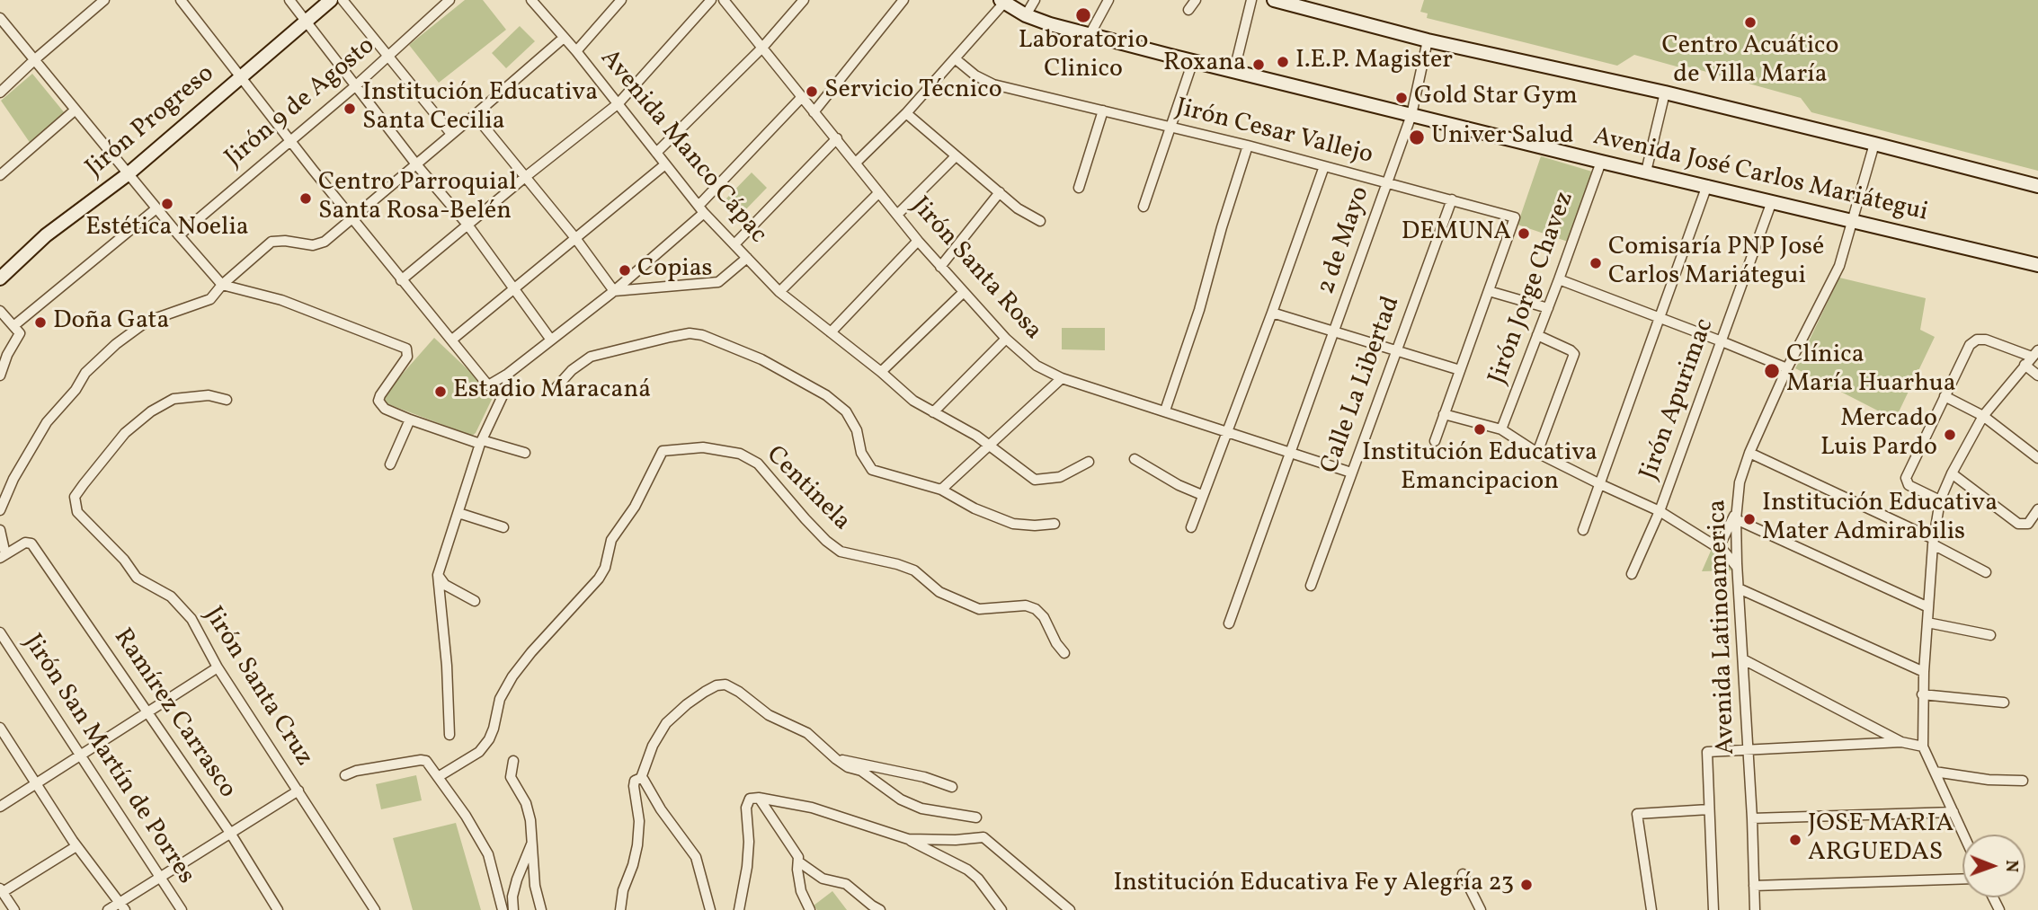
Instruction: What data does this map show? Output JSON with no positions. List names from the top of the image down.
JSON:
{
  "streets": {
    "street": [
      "Jirón 9 de Agosto",
      "Jirón Progreso",
      "Jirón Cesar Vallejo",
      "Avenida Manco Cápac",
      "Avenida José Carlos Mariátegui",
      "2 de Mayo",
      "Jirón Santa Rosa",
      "Jirón Jorge Chavez",
      "Calle La Libertad",
      "Jirón Apurimac",
      "Centinela",
      "Avenida Latinoamerica",
      "Jirón Santa Cruz",
      "Ramírez Carrasco",
      "Jirón San Martín de Porres"
    ]
  },
  "crossings": [
    ["Jirón Cesar Vallejo", "2 de Mayo"],
    ["Jirón Cesar Vallejo", "Calle La Libertad"],
    ["Avenida José Carlos Mariátegui", "2 de Mayo"],
    ["Avenida José Carlos Mariátegui", "Jirón Jorge Chavez"],
    ["Avenida José Carlos Mariátegui", "Jirón Apurimac"],
    ["Avenida José Carlos Mariátegui", "Avenida Latinoamerica"],
    ["2 de Mayo", "Jirón Santa Rosa"],
    ["Jirón Santa Rosa", "Calle La Libertad"]
  ],
  "places": [
    "Laboratorio Clinico",
    "Centro Acuático de Villa María",
    "I.E.P. Magister",
    "Roxana",
    "Servicio Técnico",
    "Gold Star Gym",
    "Institución Educativa Santa Cecilia",
    "Univer Salud",
    "Centro Parroquial Santa Rosa-Belén",
    "Estética Noelia",
    "DEMUNA",
    "Comisaría PNP José Carlos Mariátegui",
    "Copias",
    "Doña Gata",
    "Clínica María Huarhua",
    "Estadio Maracaná",
    "Institución Educativa Emancipacion",
    "Mercado Luis Pardo",
    "Institución Educativa Mater Admirabilis",
    "JOSE MARIA ARGUEDAS",
    "Institución Educativa Fe y Alegría 23"
  ],
  "north": "right"
}
